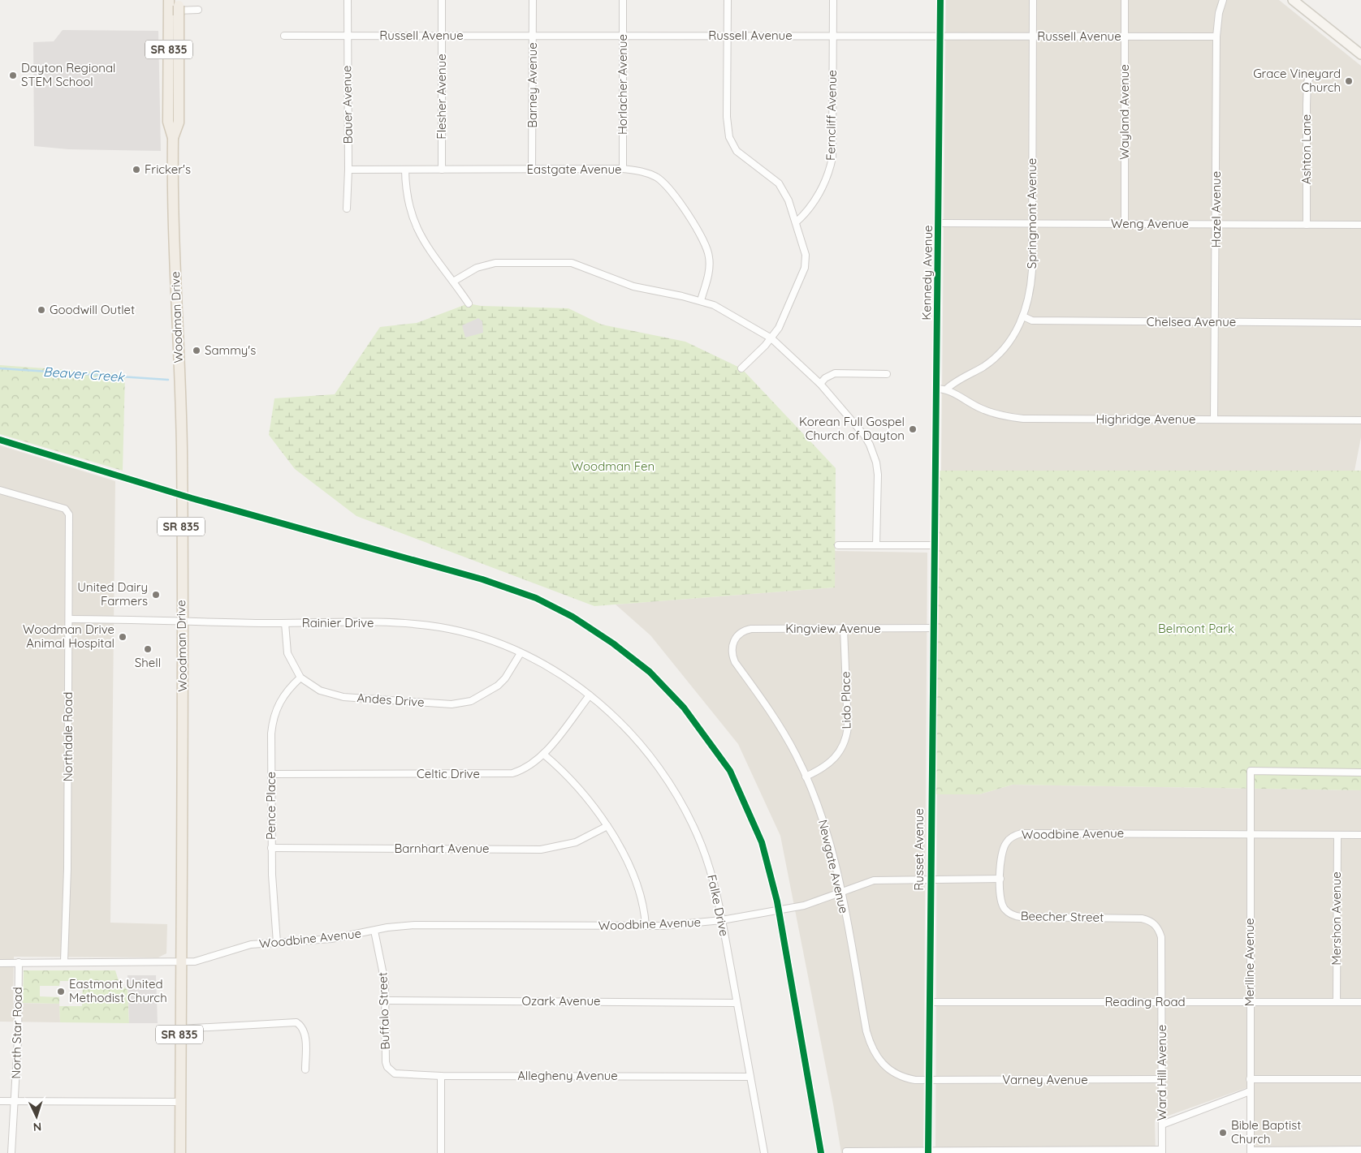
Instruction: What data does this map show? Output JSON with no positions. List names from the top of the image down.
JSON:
{
  "streets": {
    "main road": ["SR 835", "Woodman Drive"],
    "street": [
      "Russell Avenue",
      "Horlacher Avenue",
      "Barney Avenue",
      "Flesher Avenue",
      "Bauer Avenue",
      "Wayland Avenue",
      "Ferncliff Avenue",
      "Ashton Lane",
      "Eastgate Avenue",
      "Hazel Avenue",
      "Springmont Avenue",
      "Weng Avenue",
      "Kennedy Avenue",
      "Chelsea Avenue",
      "Highridge Avenue",
      "Rainier Drive",
      "Kingview Avenue",
      "Andes Drive",
      "Lido Place",
      "Northdale Road",
      "Celtic Drive",
      "Pence Place",
      "Woodbine Avenue",
      "Barnhart Avenue",
      "Russet Avenue",
      "Newgate Avenue",
      "Falke Drive",
      "Beecher Street",
      "Mershon Avenue",
      "Meriline Avenue",
      "Ozark Avenue",
      "Reading Road",
      "Buffalo Street",
      "North Star Road",
      "Ward Hill Avenue",
      "Allegheny Avenue",
      "Varney Avenue"
    ]
  },
  "crossings": [
    ["Russell Avenue", "Horlacher Avenue"],
    ["Russell Avenue", "Barney Avenue"],
    ["Russell Avenue", "Flesher Avenue"],
    ["Russell Avenue", "Bauer Avenue"],
    ["Russell Avenue", "Wayland Avenue"],
    ["Russell Avenue", "Ferncliff Avenue"],
    ["Russell Avenue", "Hazel Avenue"],
    ["Russell Avenue", "Springmont Avenue"],
    ["Russell Avenue", "Kennedy Avenue"],
    ["Horlacher Avenue", "Eastgate Avenue"],
    ["Barney Avenue", "Eastgate Avenue"],
    ["Flesher Avenue", "Eastgate Avenue"],
    ["Bauer Avenue", "Eastgate Avenue"],
    ["Wayland Avenue", "Weng Avenue"],
    ["Ashton Lane", "Weng Avenue"],
    ["Hazel Avenue", "Weng Avenue"],
    ["Hazel Avenue", "Chelsea Avenue"],
    ["Hazel Avenue", "Highridge Avenue"],
    ["Springmont Avenue", "Weng Avenue"],
    ["Springmont Avenue", "Chelsea Avenue"],
    ["Springmont Avenue", "Highridge Avenue"],
    ["Weng Avenue", "Kennedy Avenue"],
    ["Kennedy Avenue", "Highridge Avenue"],
    ["Kennedy Avenue", "Russet Avenue"],
    ["Woodman Drive", "Rainier Drive"],
    ["Woodman Drive", "Woodbine Avenue"],
    ["Rainier Drive", "Andes Drive"],
    ["Rainier Drive", "Northdale Road"],
    ["Rainier Drive", "Celtic Drive"],
    ["Rainier Drive", "Falke Drive"],
    ["Kingview Avenue", "Lido Place"],
    ["Kingview Avenue", "Russet Avenue"],
    ["Kingview Avenue", "Newgate Avenue"],
    ["Andes Drive", "Pence Place"],
    ["Lido Place", "Newgate Avenue"],
    ["Northdale Road", "Woodbine Avenue"],
    ["Celtic Drive", "Pence Place"],
    ["Celtic Drive", "Falke Drive"],
    ["Pence Place", "Woodbine Avenue"],
    ["Pence Place", "Barnhart Avenue"],
    ["Woodbine Avenue", "Russet Avenue"],
    ["Woodbine Avenue", "Newgate Avenue"],
    ["Woodbine Avenue", "Falke Drive"],
    ["Woodbine Avenue", "Beecher Street"],
    ["Woodbine Avenue", "Mershon Avenue"],
    ["Woodbine Avenue", "Meriline Avenue"],
    ["Woodbine Avenue", "Buffalo Street"],
    ["Woodbine Avenue", "North Star Road"],
    ["Russet Avenue", "Newgate Avenue"],
    ["Russet Avenue", "Reading Road"],
    ["Russet Avenue", "Varney Avenue"],
    ["Newgate Avenue", "Varney Avenue"],
    ["Falke Drive", "Ozark Avenue"],
    ["Falke Drive", "Allegheny Avenue"],
    ["Beecher Street", "Ward Hill Avenue"],
    ["Mershon Avenue", "Reading Road"],
    ["Meriline Avenue", "Reading Road"],
    ["Ozark Avenue", "Buffalo Street"],
    ["Reading Road", "Ward Hill Avenue"],
    ["Buffalo Street", "Allegheny Avenue"],
    ["Ward Hill Avenue", "Varney Avenue"]
  ],
  "water": ["Beaver Creek"],
  "parks": ["Woodman Fen", "Belmont Park"],
  "places": [
    "Dayton Regional STEM School",
    "Grace Vineyard Church",
    "Fricker's",
    "Goodwill Outlet",
    "Sammy's",
    "Korean Full Gospel Church of Dayton",
    "United Dairy Farmers",
    "Woodman Drive Animal Hospital",
    "Shell",
    "Eastmont United Methodist Church",
    "Bible Baptist Church"
  ],
  "north": "bottom"
}
